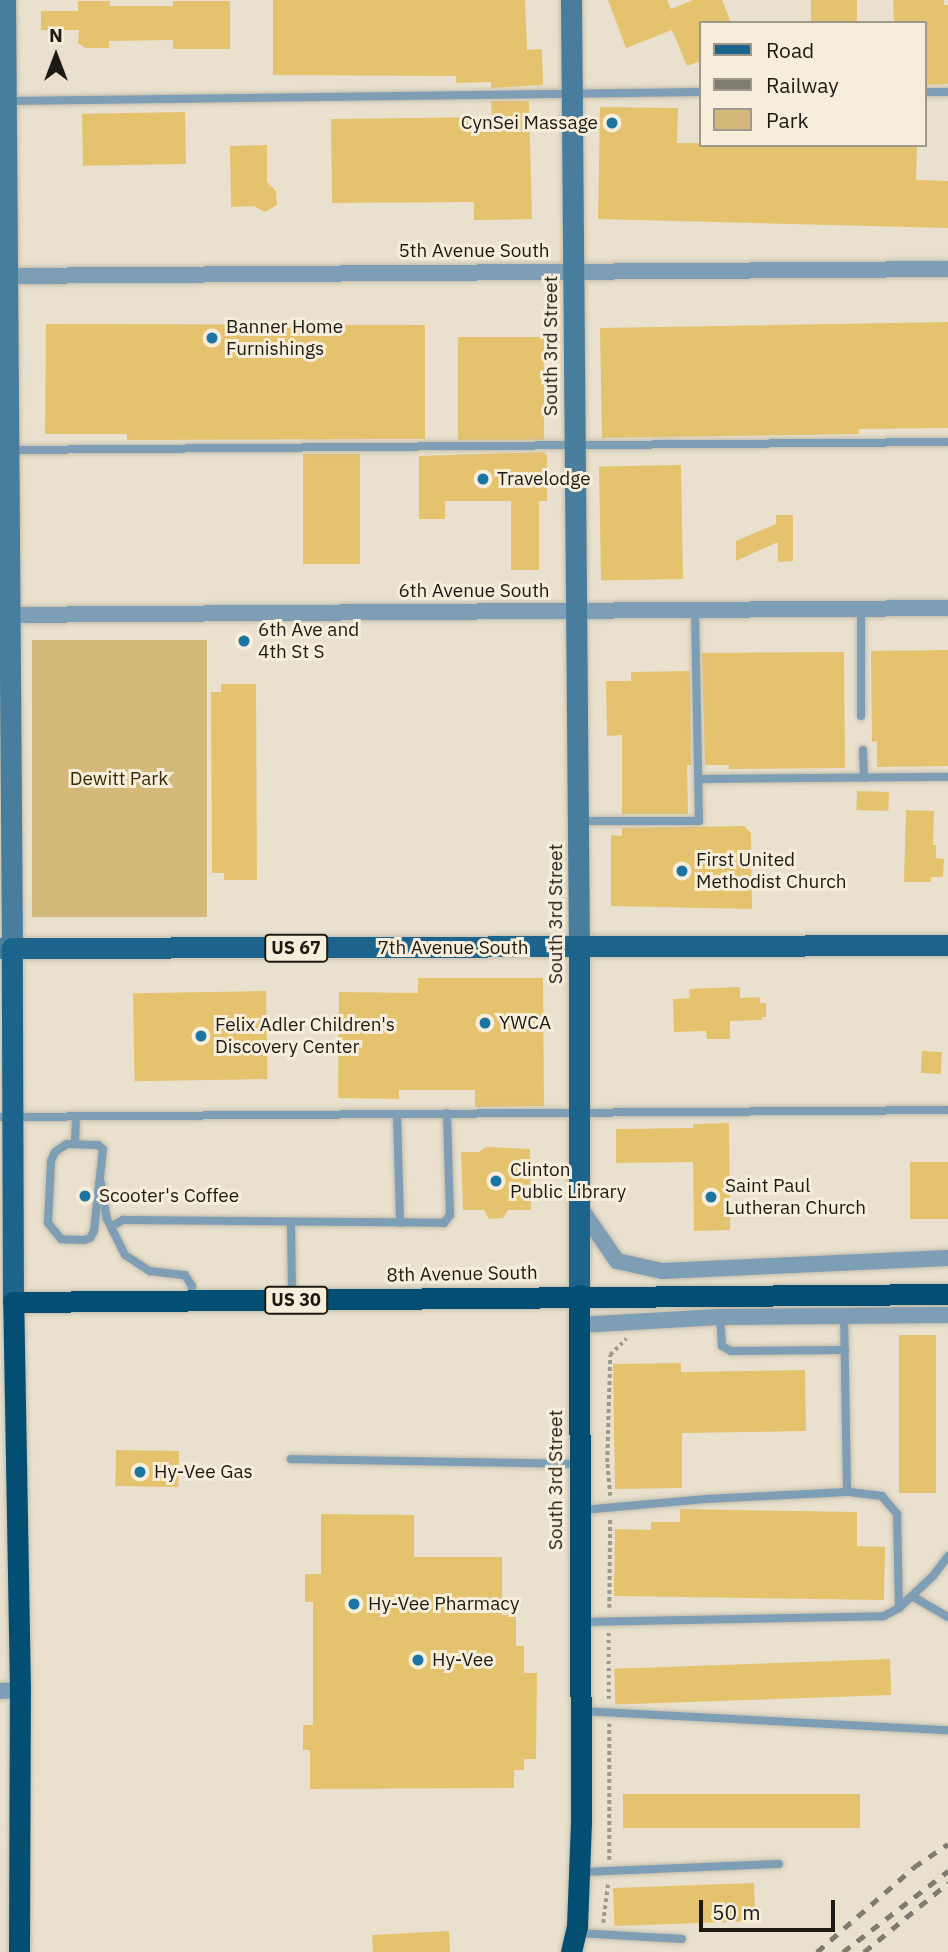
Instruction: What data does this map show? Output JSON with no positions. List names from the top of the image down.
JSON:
{
  "streets": {
    "highway": ["South 3rd Street", "8th Avenue South", "US 30"],
    "main road": ["US 67", "7th Avenue South"],
    "street": ["5th Avenue South", "6th Avenue South"]
  },
  "crossings": [
    ["5th Avenue South", "South 3rd Street"],
    ["South 3rd Street", "6th Avenue South"],
    ["South 3rd Street", "7th Avenue South"],
    ["South 3rd Street", "8th Avenue South"]
  ],
  "parks": ["Dewitt Park"],
  "places": [
    "CynSei Massage",
    "Banner Home Furnishings",
    "Travelodge",
    "6th Ave and 4th St S",
    "First United Methodist Church",
    "YWCA",
    "Felix Adler Children's Discovery Center",
    "Clinton Public Library",
    "Scooter's Coffee",
    "Saint Paul Lutheran Church",
    "Hy-Vee Gas",
    "Hy-Vee Pharmacy",
    "Hy-Vee"
  ],
  "legend": ["Road", "Railway", "Park"],
  "scale_bar": "50 m",
  "north": "top"
}
